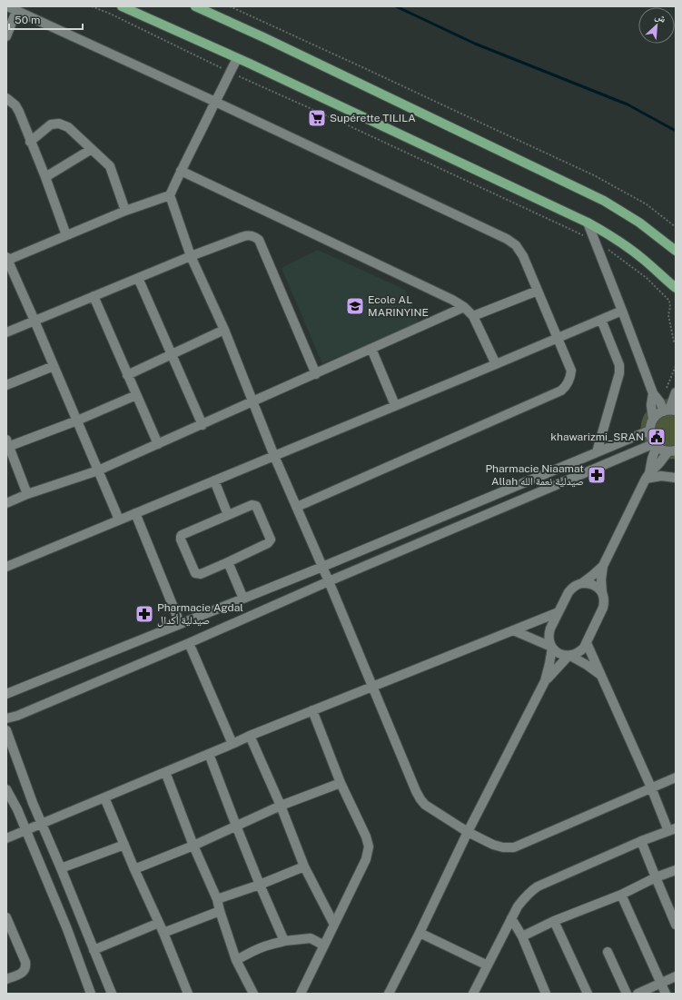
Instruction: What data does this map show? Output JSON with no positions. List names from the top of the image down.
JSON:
{
  "places": {
    "supermarket": ["Supérette TILILA"],
    "school or university": ["Ecole AL MARINYINE"],
    "public building": ["khawarizmi_SRAN"],
    "pharmacy": ["Pharmacie Niaamat Allah صيدلية نعمة الله", "Pharmacie Agdal صيدلية أكدال"]
  },
  "scale_bar": "50 m",
  "north": "top right"
}
